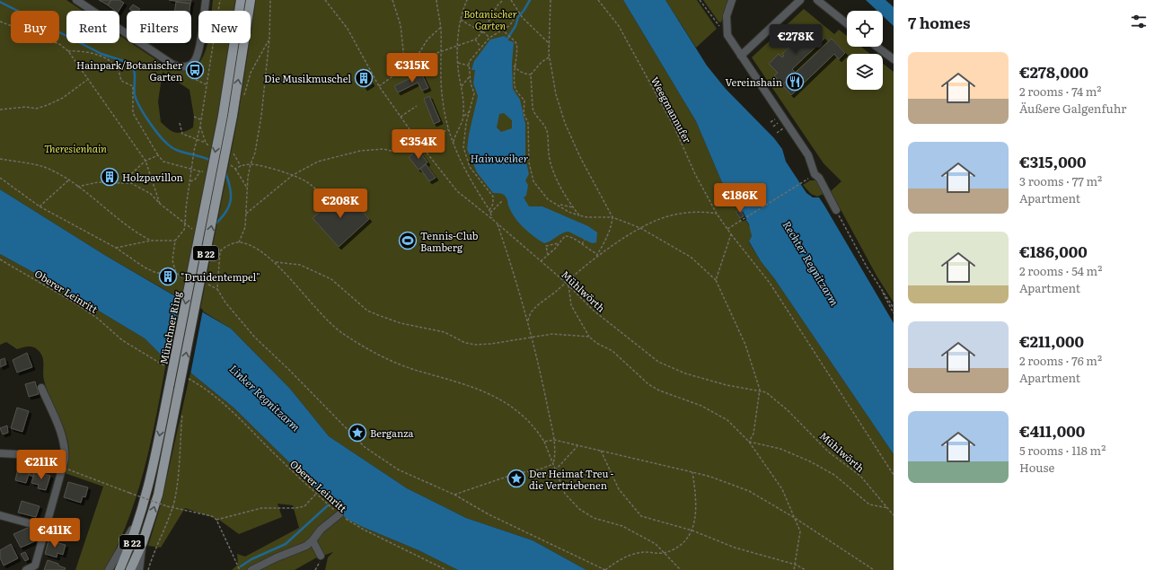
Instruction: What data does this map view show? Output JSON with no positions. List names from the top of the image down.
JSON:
{
  "streets": {
    "main road": ["B 22", "Münchner Ring"],
    "path": ["Weegmannufer", "Oberer Leinritt", "Mühlwörth"]
  },
  "water": ["Hainweiher", "Rechter Regnitzarm", "Linker Regnitzarm"],
  "parks": ["Botanischer Garten", "Theresienhain"],
  "places": {
    "bus stop": ["Hainpark/Botanischer Garten"],
    "building": ["Die Musikmuschel", "Holzpavillon", "\"Druidentempel\""],
    "restaurant": ["Vereinshain"],
    "sports": ["Tennis-Club Bamberg"],
    "place": ["Berganza", "Der Heimat Treu - die Vertriebenen"]
  },
  "page": {
    "heading": "7 homes",
    "chip": [
      "Buy",
      "Rent",
      "Filters",
      "New"
    ],
    "price": [
      "€278K",
      "€315K",
      "€354K",
      "€186K",
      "€208K",
      "€211K",
      "€411K"
    ],
    "list": [
      {
        "name": "€278,000",
        "note": "2 rooms · 74 m² · Äußere Galgenfuhr"
      },
      {
        "name": "€315,000",
        "note": "3 rooms · 77 m² · Apartment"
      },
      {
        "name": "€186,000",
        "note": "2 rooms · 54 m² · Apartment"
      },
      {
        "name": "€211,000",
        "note": "2 rooms · 76 m² · Apartment"
      },
      {
        "name": "€411,000",
        "note": "5 rooms · 118 m² · House"
      }
    ]
  }
}
